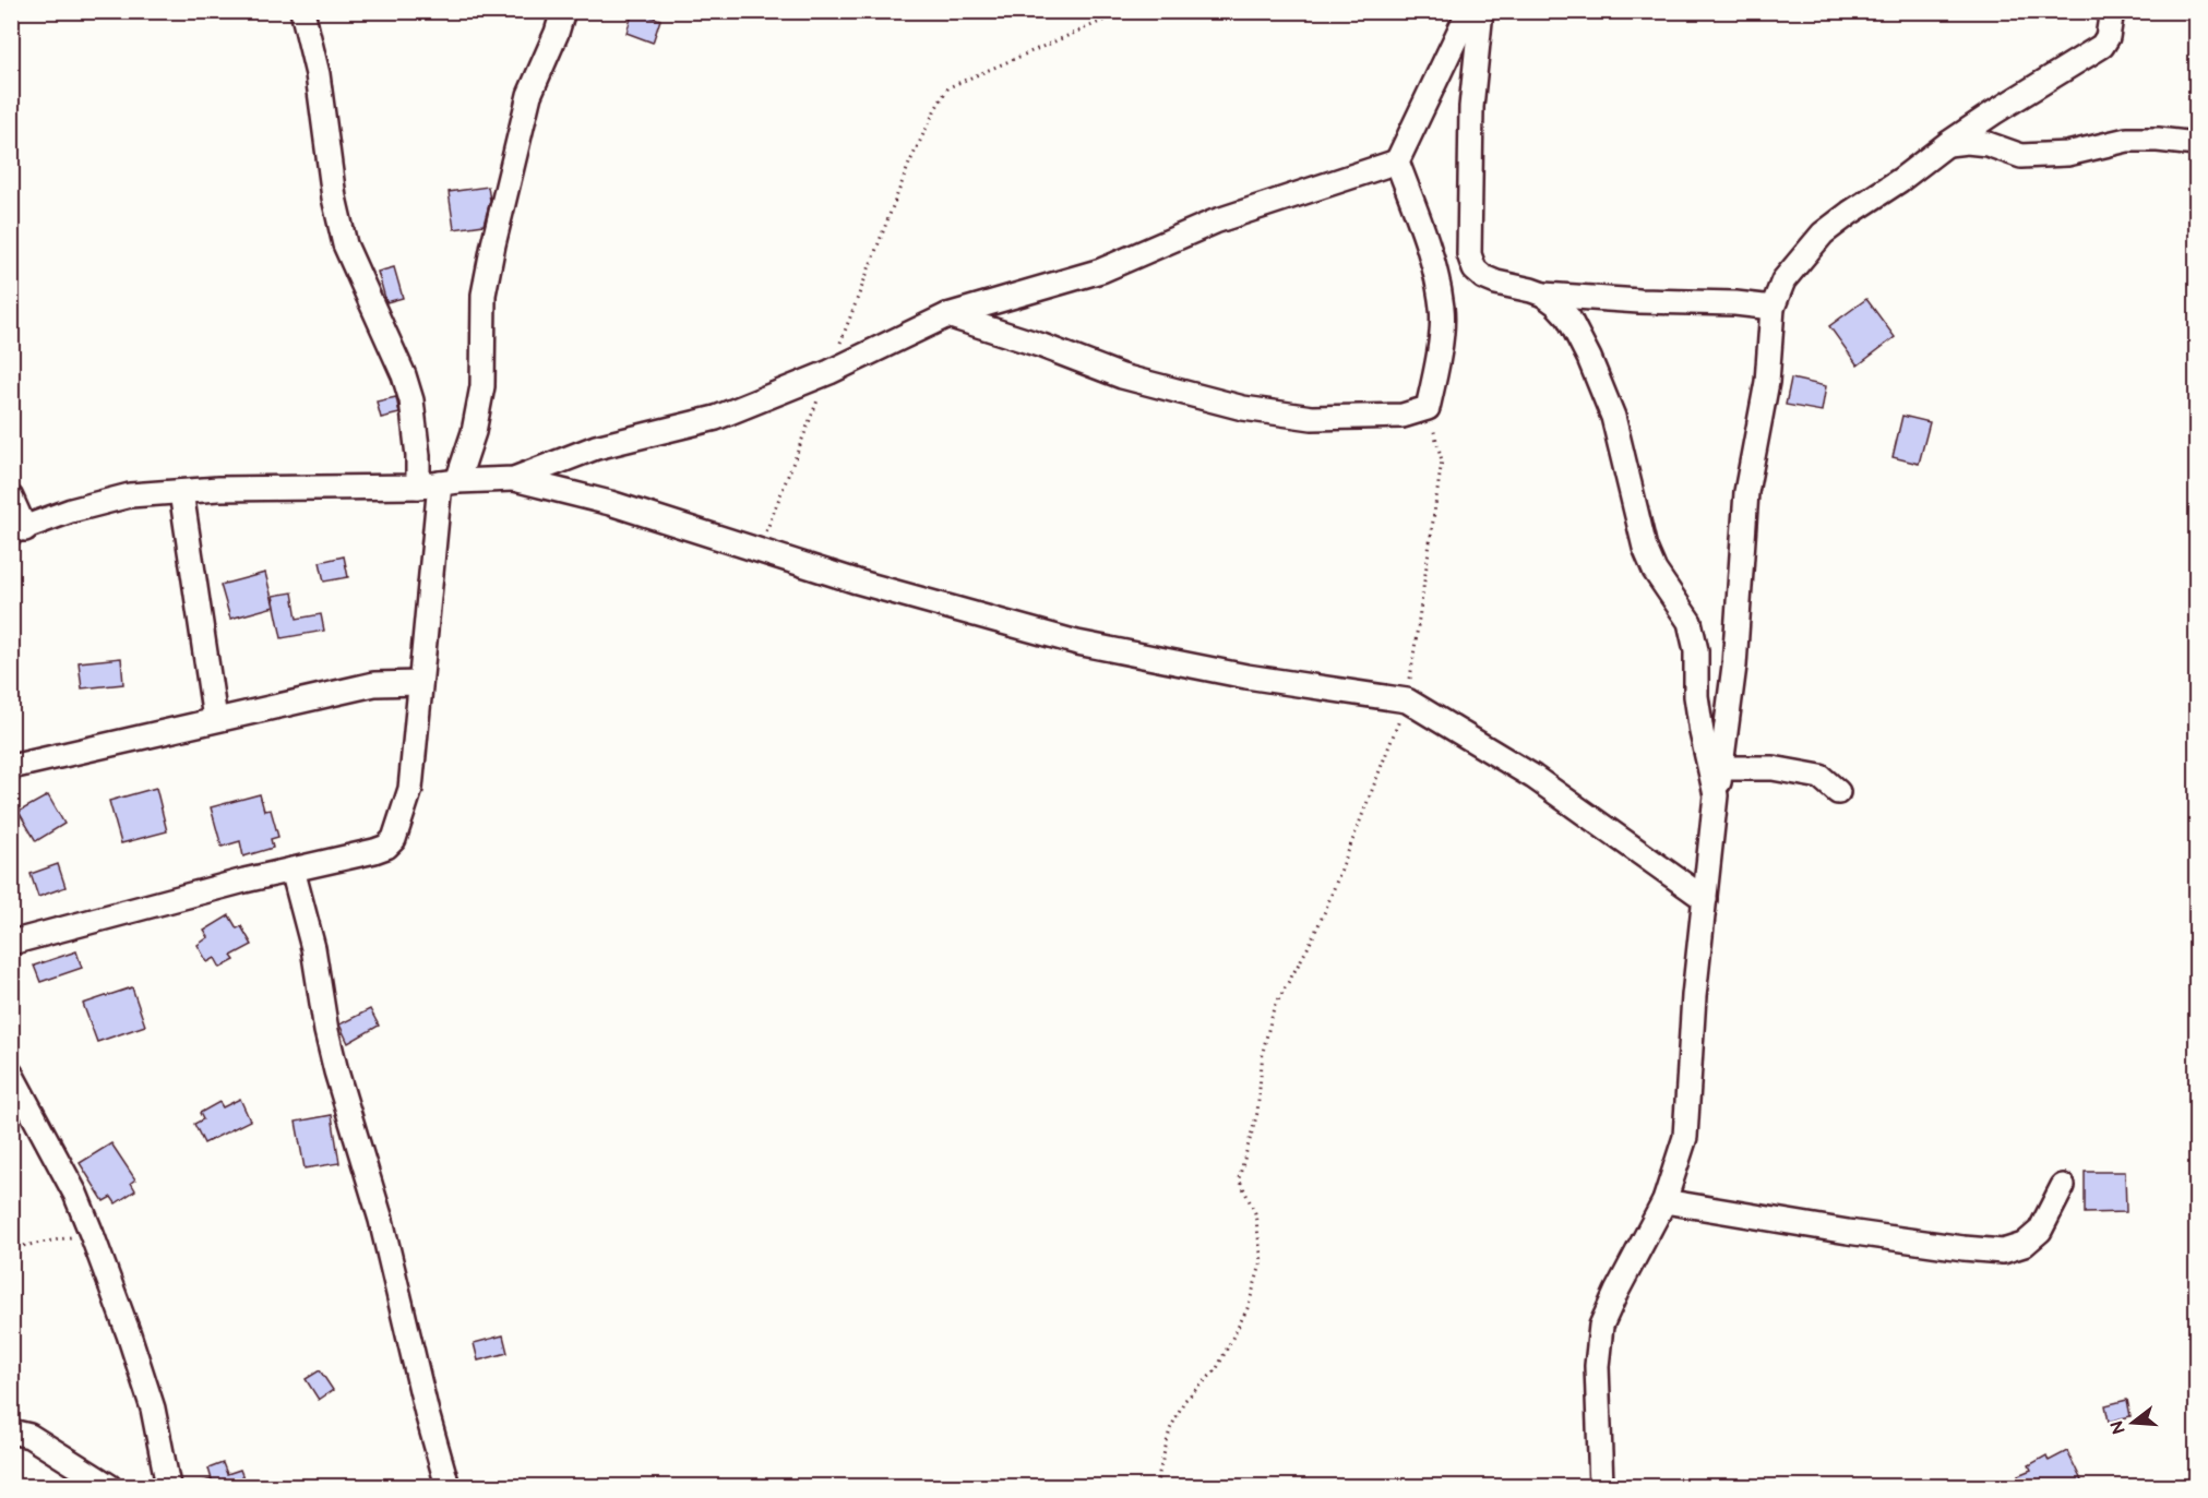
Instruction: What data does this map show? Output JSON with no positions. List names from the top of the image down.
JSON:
{
  "north": "left"
}
